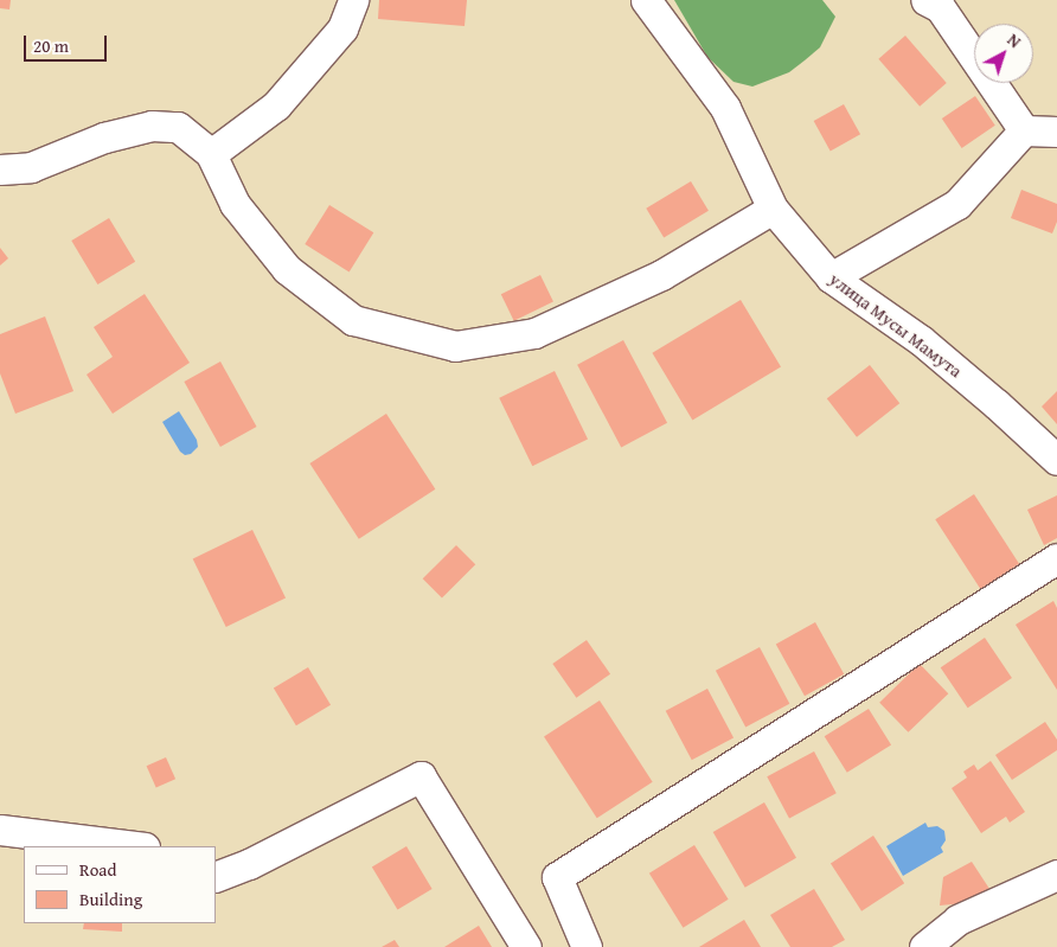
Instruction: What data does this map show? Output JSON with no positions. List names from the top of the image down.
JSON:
{
  "streets": {
    "street": ["улица Мусы Мамута"]
  },
  "legend": ["Road", "Building"],
  "scale_bar": "20 m",
  "north": "top right"
}
